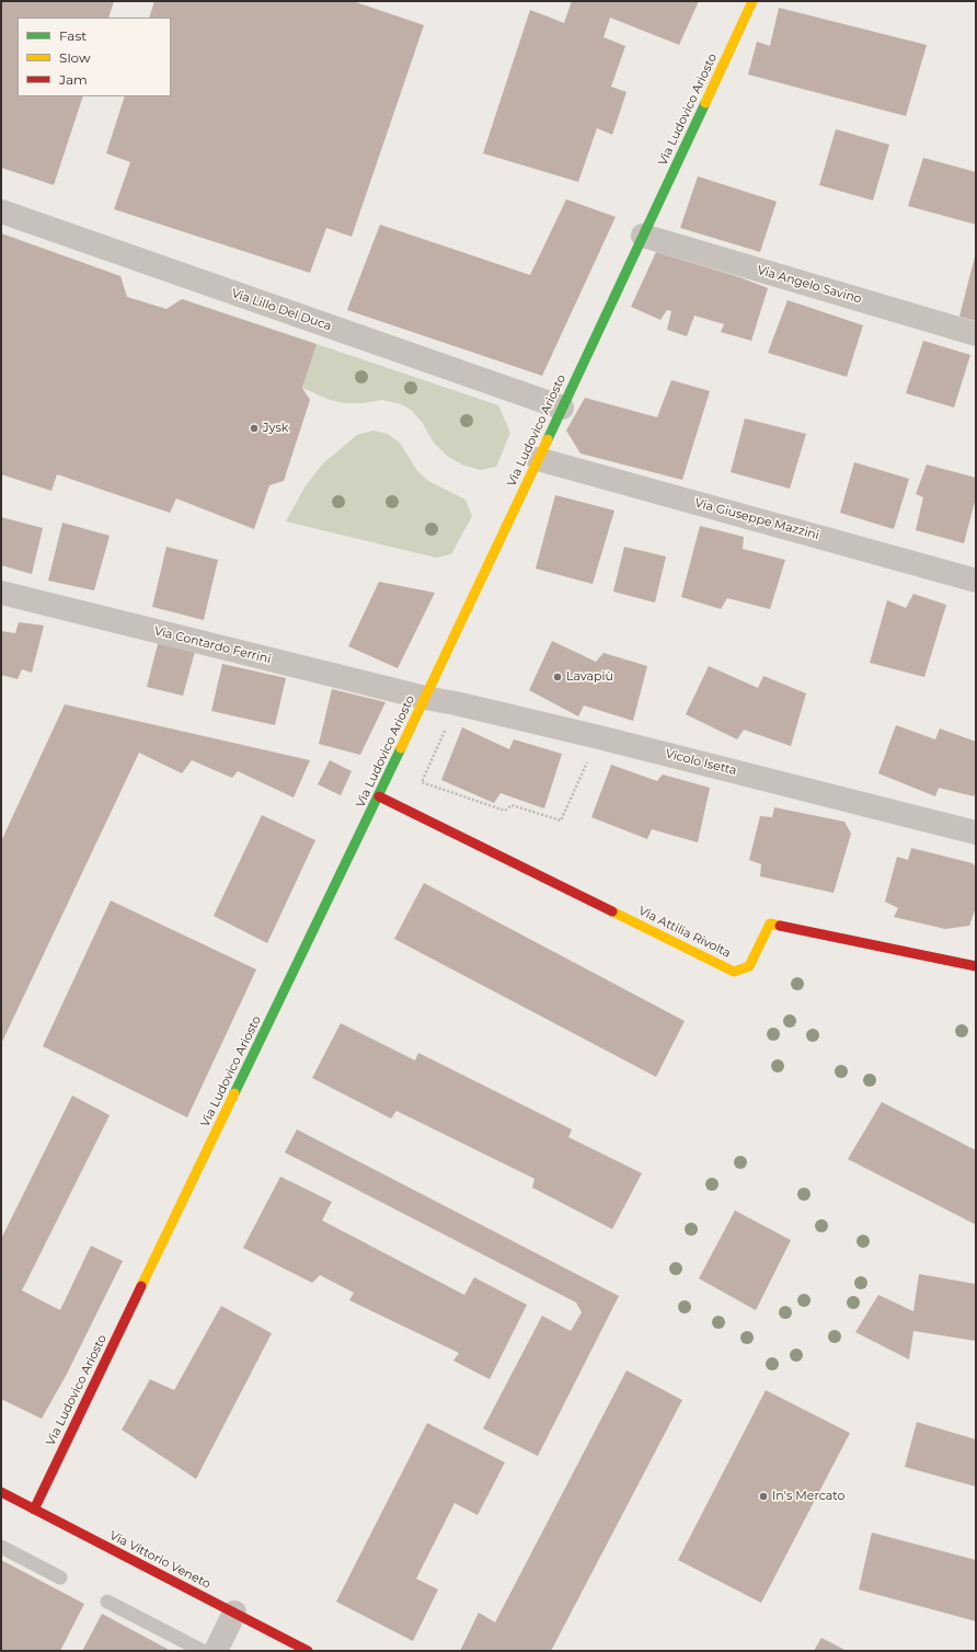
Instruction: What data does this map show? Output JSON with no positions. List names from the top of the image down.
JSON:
{
  "streets": {
    "street": [
      "Via Ludovico Ariosto",
      "Via Angelo Savino",
      "Via Lillo Del Duca",
      "Via Giuseppe Mazzini",
      "Via Contardo Ferrini",
      "Vicolo Isetta",
      "Via Attilia Rivolta",
      "Via Vittorio Veneto"
    ]
  },
  "crossings": [
    ["Via Ludovico Ariosto", "Via Angelo Savino"],
    ["Via Ludovico Ariosto", "Via Lillo Del Duca"],
    ["Via Ludovico Ariosto", "Via Giuseppe Mazzini"],
    ["Via Ludovico Ariosto", "Via Contardo Ferrini"],
    ["Via Ludovico Ariosto", "Vicolo Isetta"],
    ["Via Ludovico Ariosto", "Via Attilia Rivolta"],
    ["Via Ludovico Ariosto", "Via Vittorio Veneto"],
    ["Via Contardo Ferrini", "Vicolo Isetta"]
  ],
  "places": ["Jysk", "Lavapiù", "In's Mercato"],
  "legend": ["Fast", "Slow", "Jam"]
}
